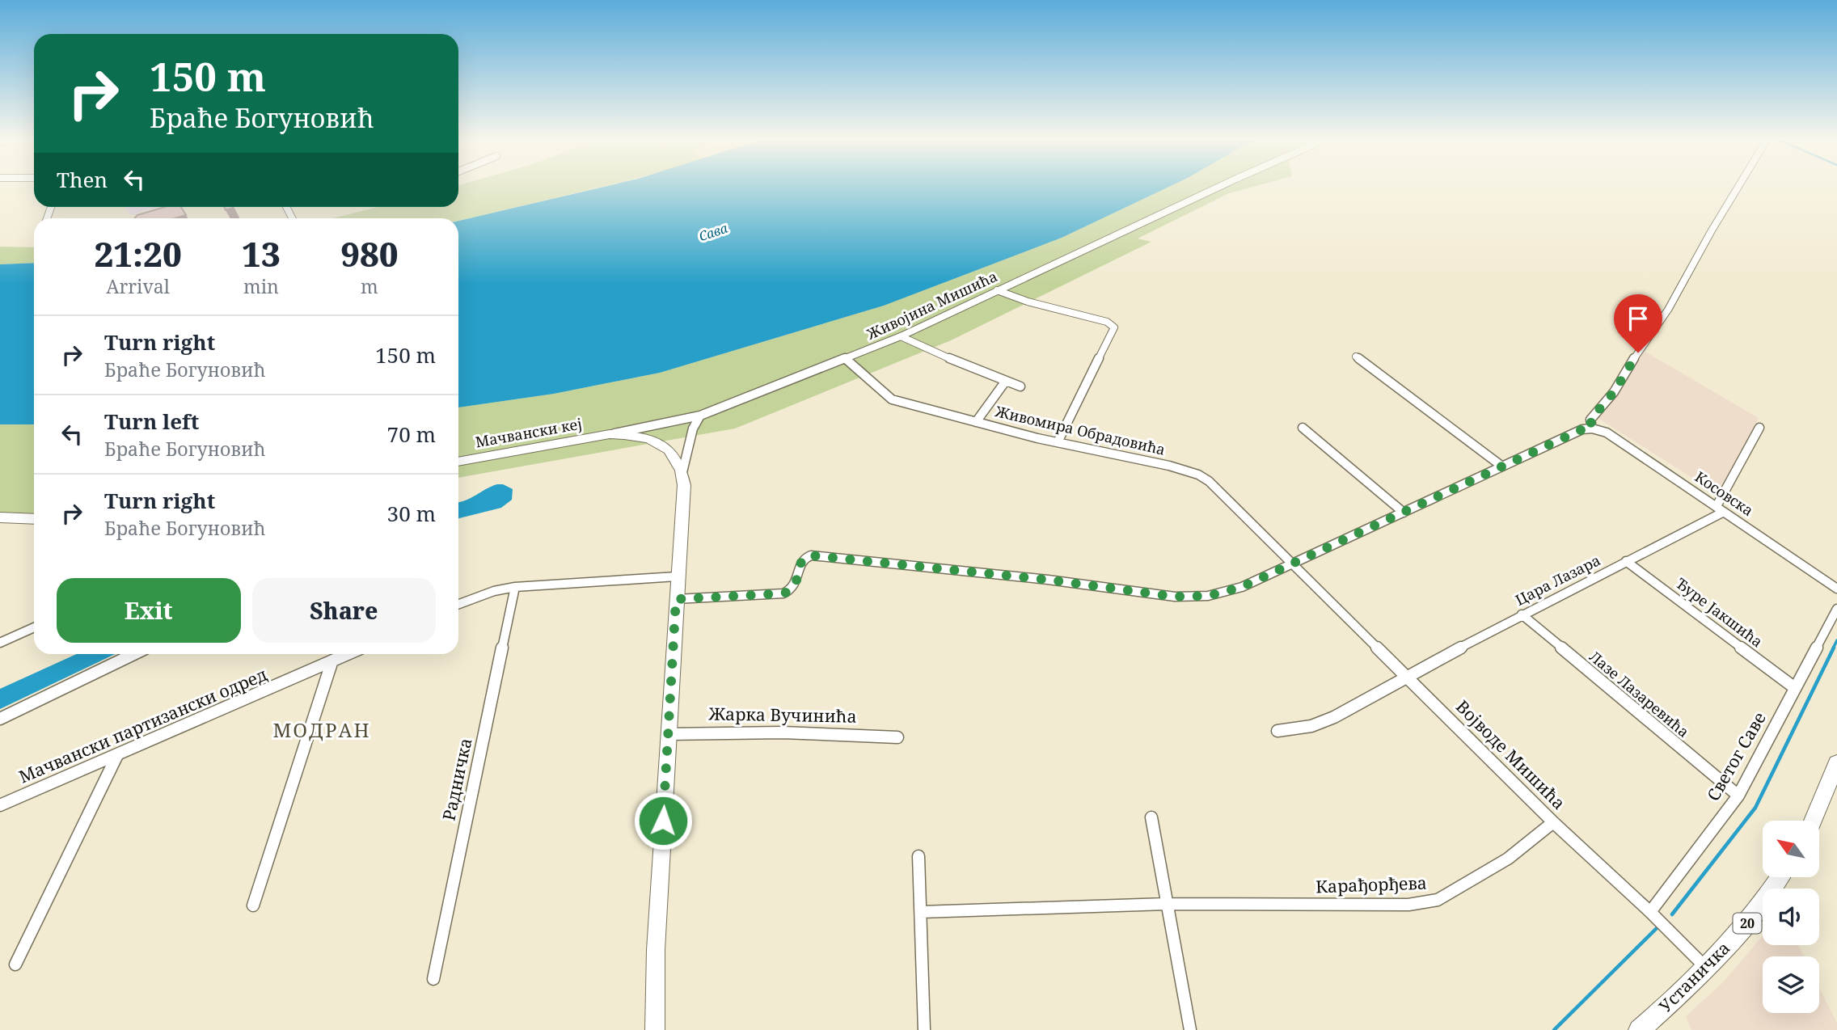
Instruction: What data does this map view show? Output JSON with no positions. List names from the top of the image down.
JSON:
{
  "streets": {
    "main road": ["20", "Устаничка"],
    "street": [
      "Живојина Мишића",
      "Живомира Обрадовића",
      "Мачвански кеј",
      "Косовска",
      "Цара Лазара",
      "Ђуре Јакшића",
      "Лазе Лазаревића",
      "Жарка Вучинића",
      "Мачвански партизански одред",
      "Војводе Мишића",
      "Светог Саве",
      "Радничка",
      "Карађорђева"
    ]
  },
  "crossings": [
    ["Живојина Мишића", "Живомира Обрадовића"],
    ["Живојина Мишића", "Мачвански кеј"],
    ["Живомира Обрадовића", "Војводе Мишића"],
    ["Косовска", "Цара Лазара"],
    ["Цара Лазара", "Ђуре Јакшића"],
    ["Цара Лазара", "Лазе Лазаревића"],
    ["Цара Лазара", "Војводе Мишића"],
    ["Ђуре Јакшића", "Светог Саве"],
    ["Лазе Лазаревића", "Светог Саве"],
    ["Војводе Мишића", "Светог Саве"],
    ["Војводе Мишића", "Карађорђева"],
    ["Војводе Мишића", "Устаничка"]
  ],
  "districts": ["МОДРАН"],
  "water": ["Сава"],
  "north": "top left",
  "page": {
    "turn": ["150 m", "Браће Богуновић"],
    "then": "Then",
    "eta": [
      "21:20",
      "Arrival",
      "13",
      "min",
      "980",
      "m"
    ],
    "list": [
      {
        "name": "Turn right",
        "note": "Браће Богуновић",
        "value": "150 m"
      },
      {
        "name": "Turn left",
        "note": "Браће Богуновић",
        "value": "70 m"
      },
      {
        "name": "Turn right",
        "note": "Браће Богуновић",
        "value": "30 m"
      }
    ],
    "buttons": ["Exit", "Share"]
  }
}
